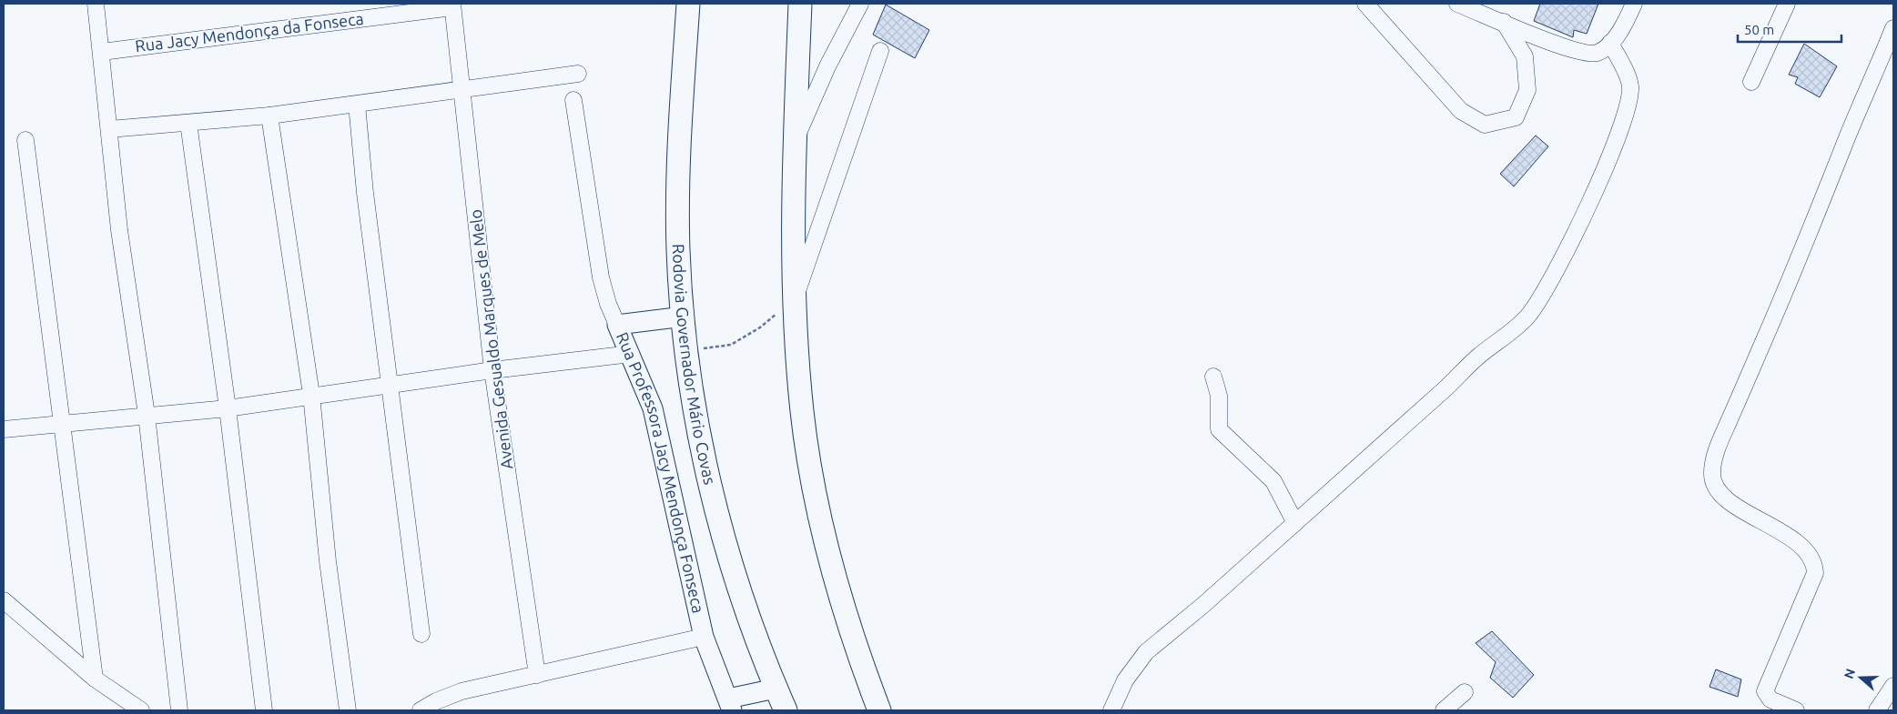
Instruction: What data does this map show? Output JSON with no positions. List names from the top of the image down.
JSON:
{
  "streets": {
    "highway": ["Rodovia Governador Mário Covas"],
    "main road": ["Rua Professora Jacy Mendonça Fonseca"],
    "street": ["Rua Jacy Mendonça da Fonseca", "Avenida Gesualdo Marques de Melo"]
  },
  "crossings": [
    ["Rua Jacy Mendonça da Fonseca", "Avenida Gesualdo Marques de Melo"]
  ],
  "scale_bar": "50 m",
  "north": "left"
}
